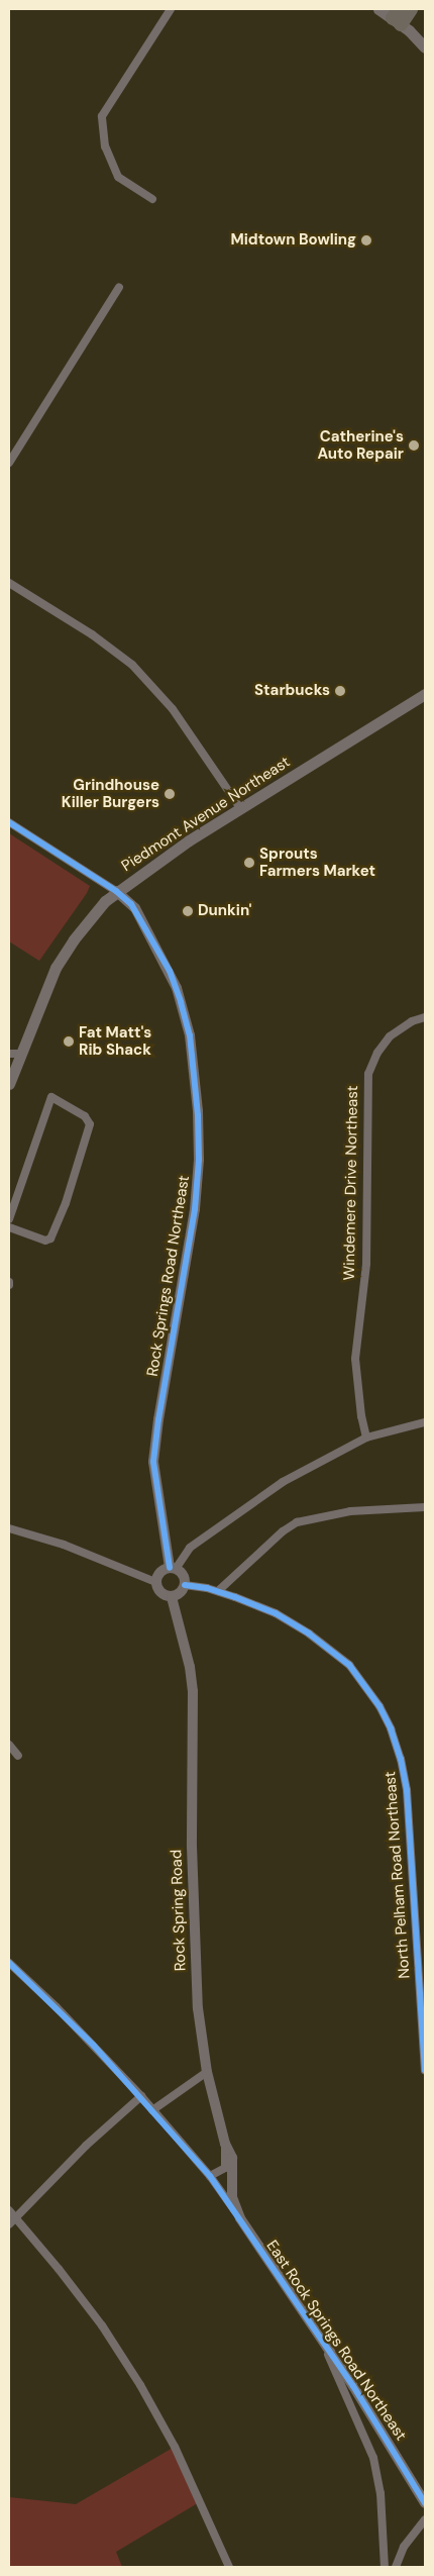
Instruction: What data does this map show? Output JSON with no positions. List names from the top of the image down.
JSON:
{
  "streets": {
    "main road": ["Piedmont Avenue Northeast"],
    "street": [
      "Windemere Drive Northeast",
      "Rock Springs Road Northeast",
      "North Pelham Road Northeast",
      "Rock Spring Road",
      "East Rock Springs Road Northeast"
    ]
  },
  "crossings": [
    ["Piedmont Avenue Northeast", "Rock Springs Road Northeast"],
    ["Rock Springs Road Northeast", "North Pelham Road Northeast"],
    ["Rock Springs Road Northeast", "Rock Spring Road"],
    ["North Pelham Road Northeast", "Rock Spring Road"],
    ["Rock Spring Road", "East Rock Springs Road Northeast"]
  ],
  "places": [
    "Midtown Bowling",
    "Catherine's Auto Repair",
    "Starbucks",
    "Grindhouse Killer Burgers",
    "Sprouts Farmers Market",
    "Dunkin'",
    "Fat Matt's Rib Shack"
  ]
}
